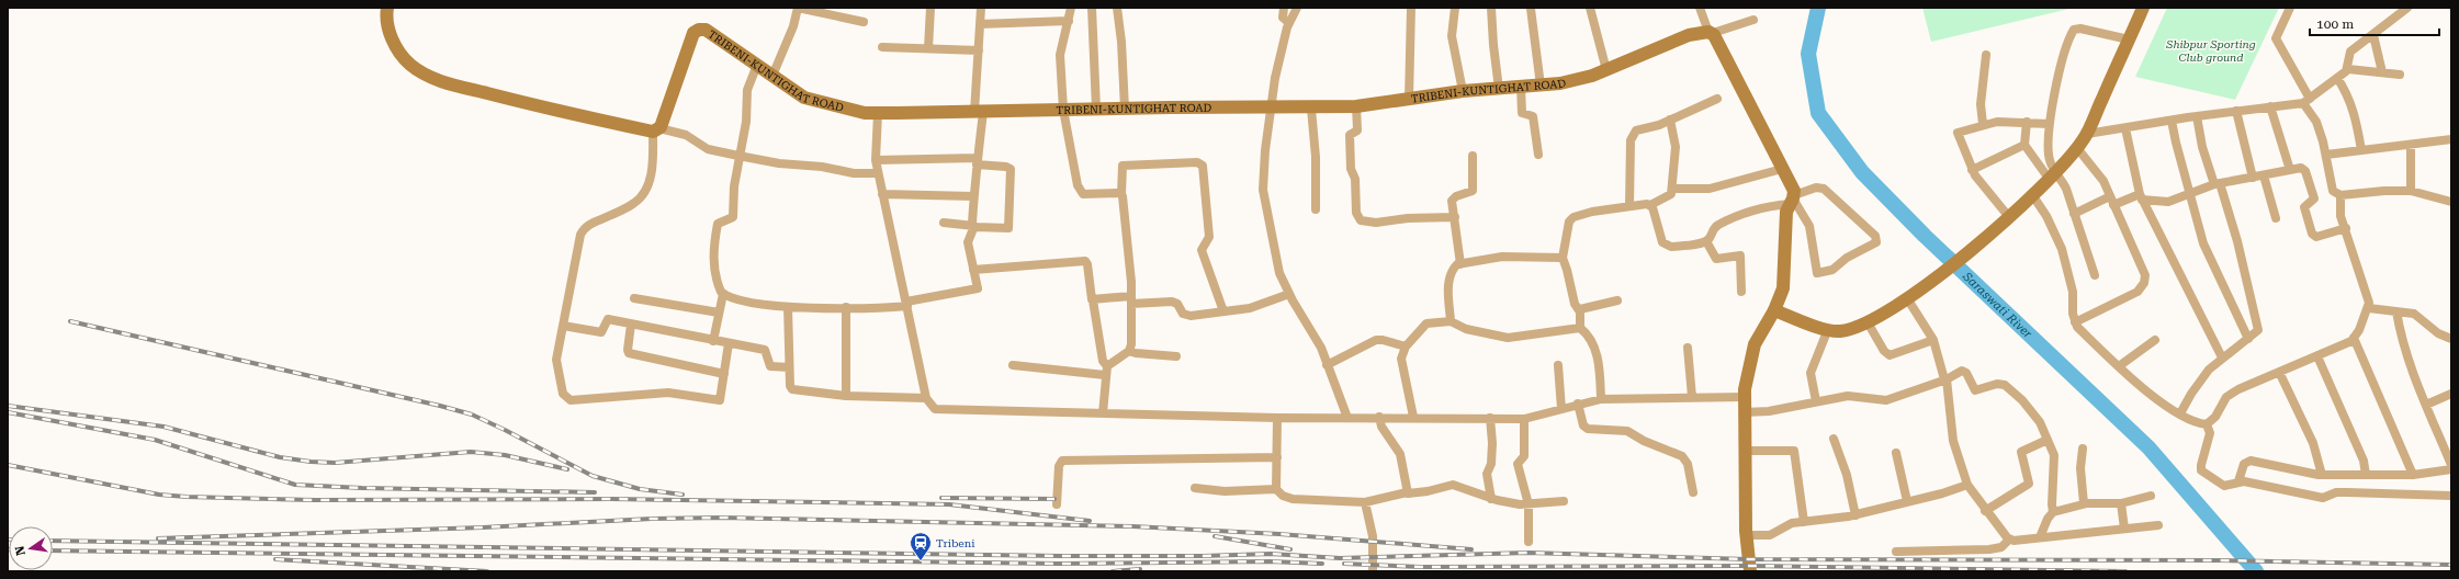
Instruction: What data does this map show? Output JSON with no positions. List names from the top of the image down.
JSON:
{
  "streets": {
    "main road": ["TRIBENI-KUNTIGHAT ROAD"]
  },
  "water": ["Saraswati River"],
  "parks": ["Shibpur Sporting Club ground"],
  "places": {
    "station": ["Tribeni"]
  },
  "scale_bar": "100 m",
  "north": "left"
}
